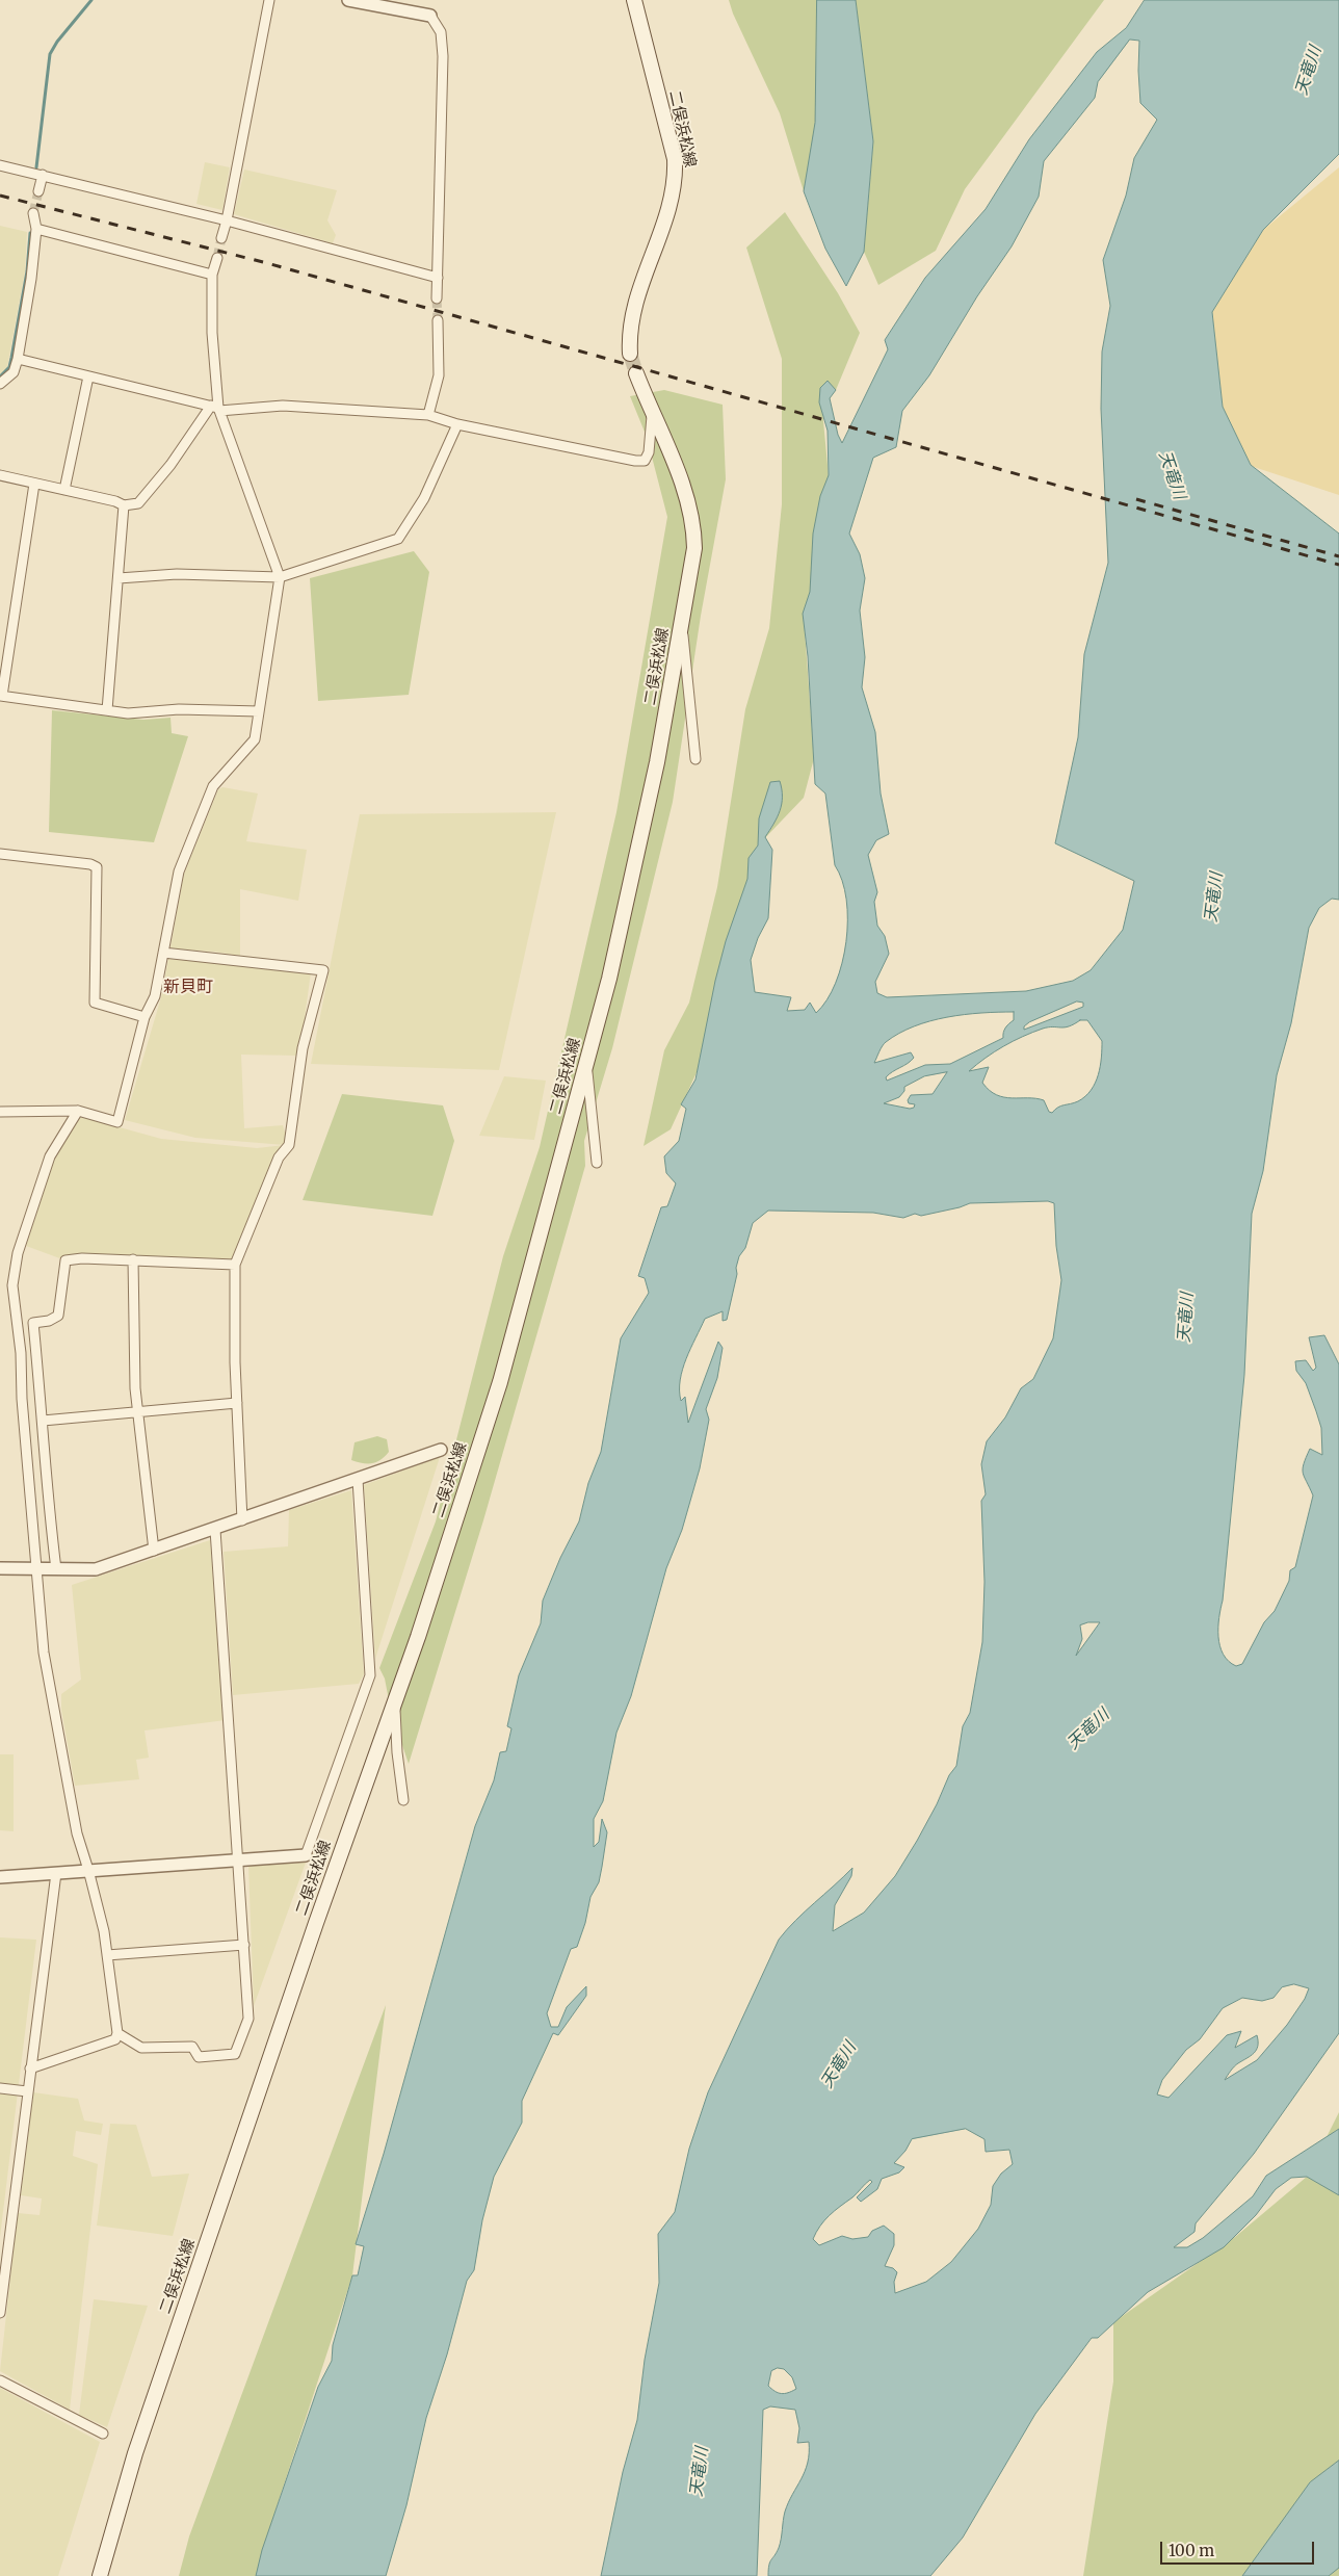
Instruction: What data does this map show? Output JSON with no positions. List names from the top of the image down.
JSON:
{
  "streets": {
    "main road": ["二俣浜松線"]
  },
  "districts": ["新貝町"],
  "water": ["天竜川"],
  "scale_bar": "100 m"
}
